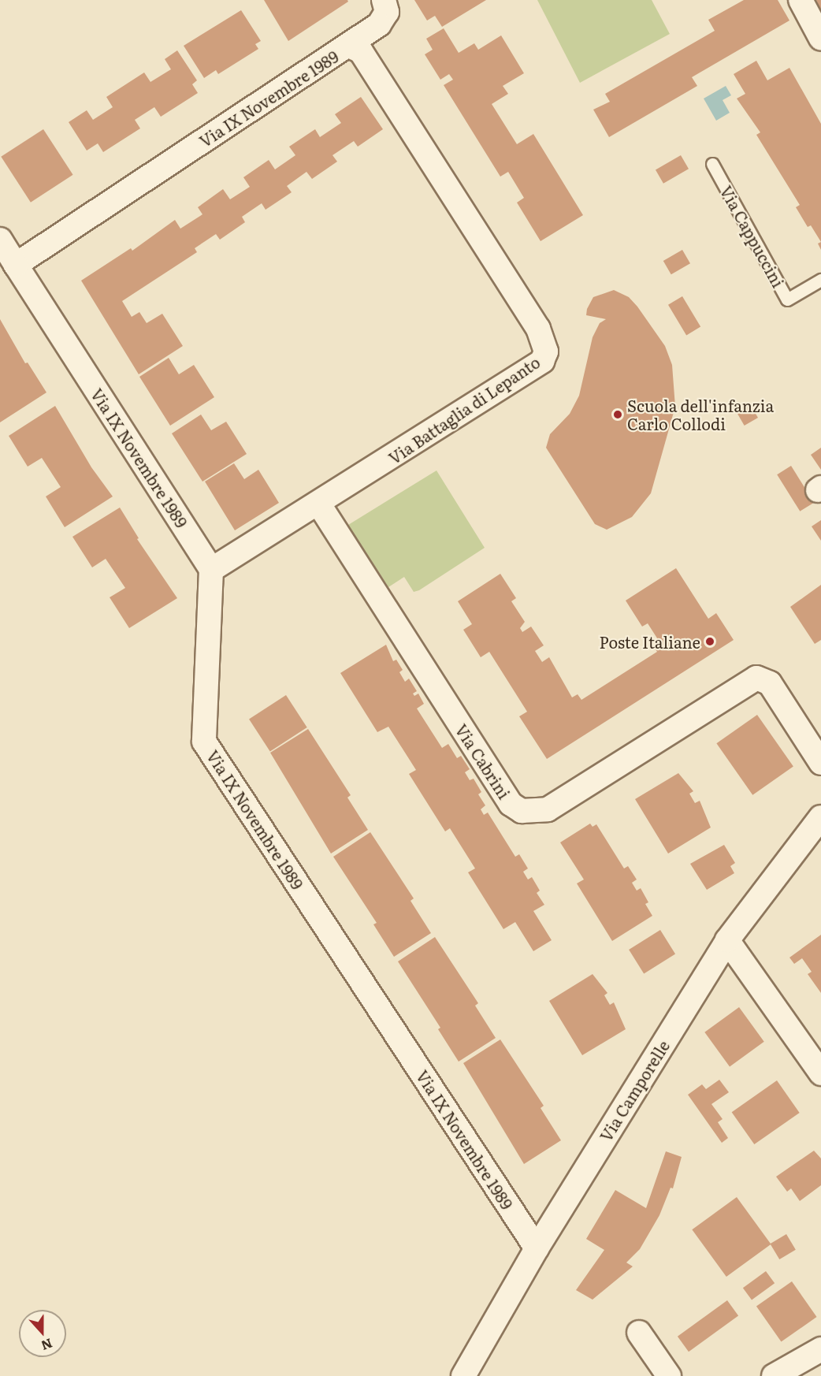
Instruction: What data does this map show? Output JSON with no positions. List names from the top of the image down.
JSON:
{
  "streets": {
    "street": [
      "Via IX Novembre 1989",
      "Via Battaglia di Lepanto",
      "Via Cabrini",
      "Via Camporelle"
    ],
    "lane": ["Via Cappuccini"]
  },
  "crossings": [
    ["Via IX Novembre 1989", "Via Battaglia di Lepanto"],
    ["Via IX Novembre 1989", "Via Camporelle"],
    ["Via Battaglia di Lepanto", "Via Cabrini"]
  ],
  "places": ["Scuola dell'infanzia Carlo Collodi", "Poste Italiane"],
  "north": "bottom"
}
